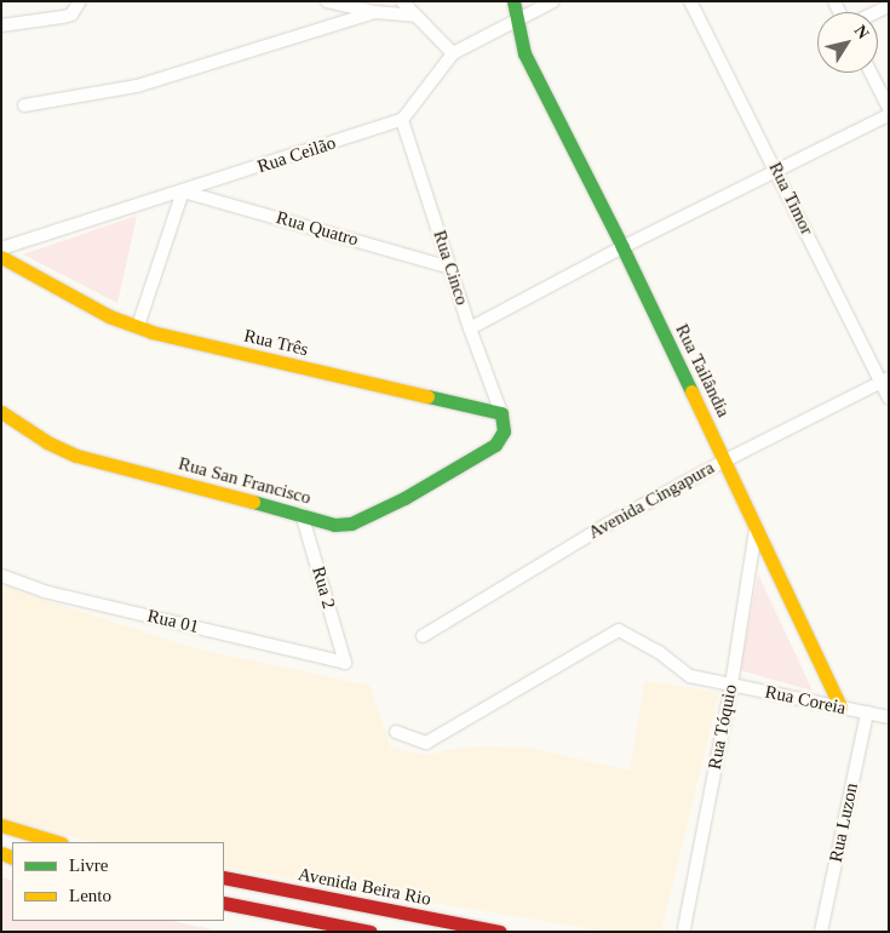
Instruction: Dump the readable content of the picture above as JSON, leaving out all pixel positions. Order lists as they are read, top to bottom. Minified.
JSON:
{"streets":{"street":["Rua Ceilão","Rua Timor","Rua Quatro","Rua Cinco","Rua Três","Rua Tailândia","Rua San Francisco","Avenida Cingapura","Rua 2","Rua 01","Rua Coreia","Rua Tóquio","Rua Luzon","Avenida Beira Rio"]},"crossings":[["Rua Ceilão","Rua Quatro"],["Rua Ceilão","Rua Cinco"],["Rua Timor","Avenida Cingapura"],["Rua Quatro","Rua Cinco"],["Rua Cinco","Rua Três"],["Rua Cinco","Rua San Francisco"],["Rua Três","Rua San Francisco"],["Rua Tailândia","Avenida Cingapura"],["Rua Tailândia","Rua Coreia"],["Rua Tailândia","Rua Tóquio"],["Rua San Francisco","Rua 2"],["Rua 2","Rua 01"],["Rua Coreia","Rua Tóquio"],["Rua Coreia","Rua Luzon"]],"legend":["Livre","Lento"],"north":"top right"}
